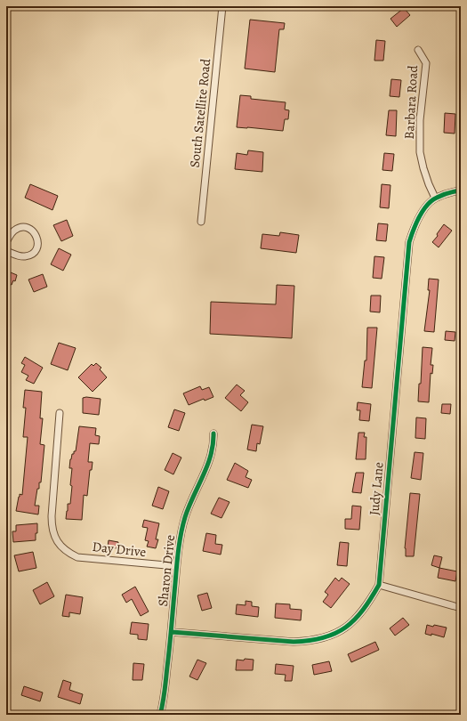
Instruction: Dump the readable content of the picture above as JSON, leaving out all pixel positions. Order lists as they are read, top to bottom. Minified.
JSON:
{"streets":{"street":["Barbara Road","South Satellite Road","Judy Lane","Day Drive","Sharon Drive"]},"crossings":[["Barbara Road","Judy Lane"],["Judy Lane","Sharon Drive"],["Day Drive","Sharon Drive"]]}
